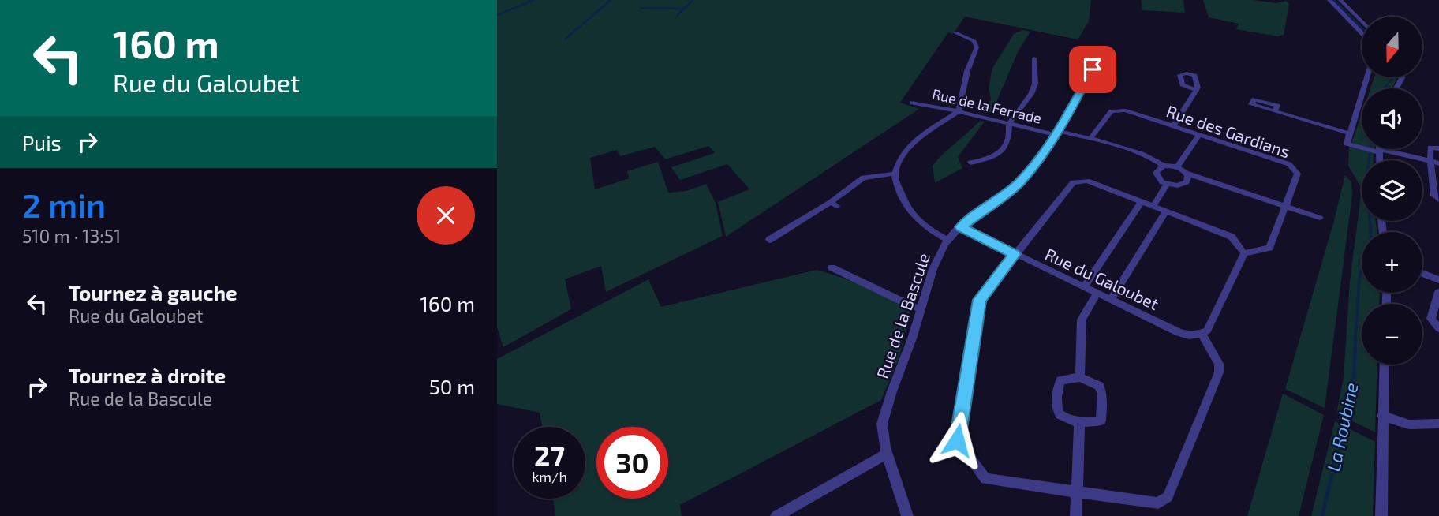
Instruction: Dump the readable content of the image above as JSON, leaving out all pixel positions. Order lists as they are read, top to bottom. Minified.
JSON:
{"streets":{"street":["Rue de la Ferrade","Rue des Gardians","Rue du Galoubet","Rue de la Bascule"]},"crossings":[["Rue de la Ferrade","Rue des Gardians"],["Rue de la Ferrade","Rue de la Bascule"],["Rue du Galoubet","Rue de la Bascule"]],"water":["La Roubine"],"north":"bottom","page":{"turn":["160 m","Rue du Galoubet"],"map_buttons":["+","−"],"then":"Puis","heading":["2 min","510 m · 13:51"],"list":[{"name":"Tournez à gauche","note":"Rue du Galoubet","value":"160 m"},{"name":"Tournez à droite","note":"Rue de la Bascule","value":"50 m"}],"speed":"27 km/h","limit":"30"}}
